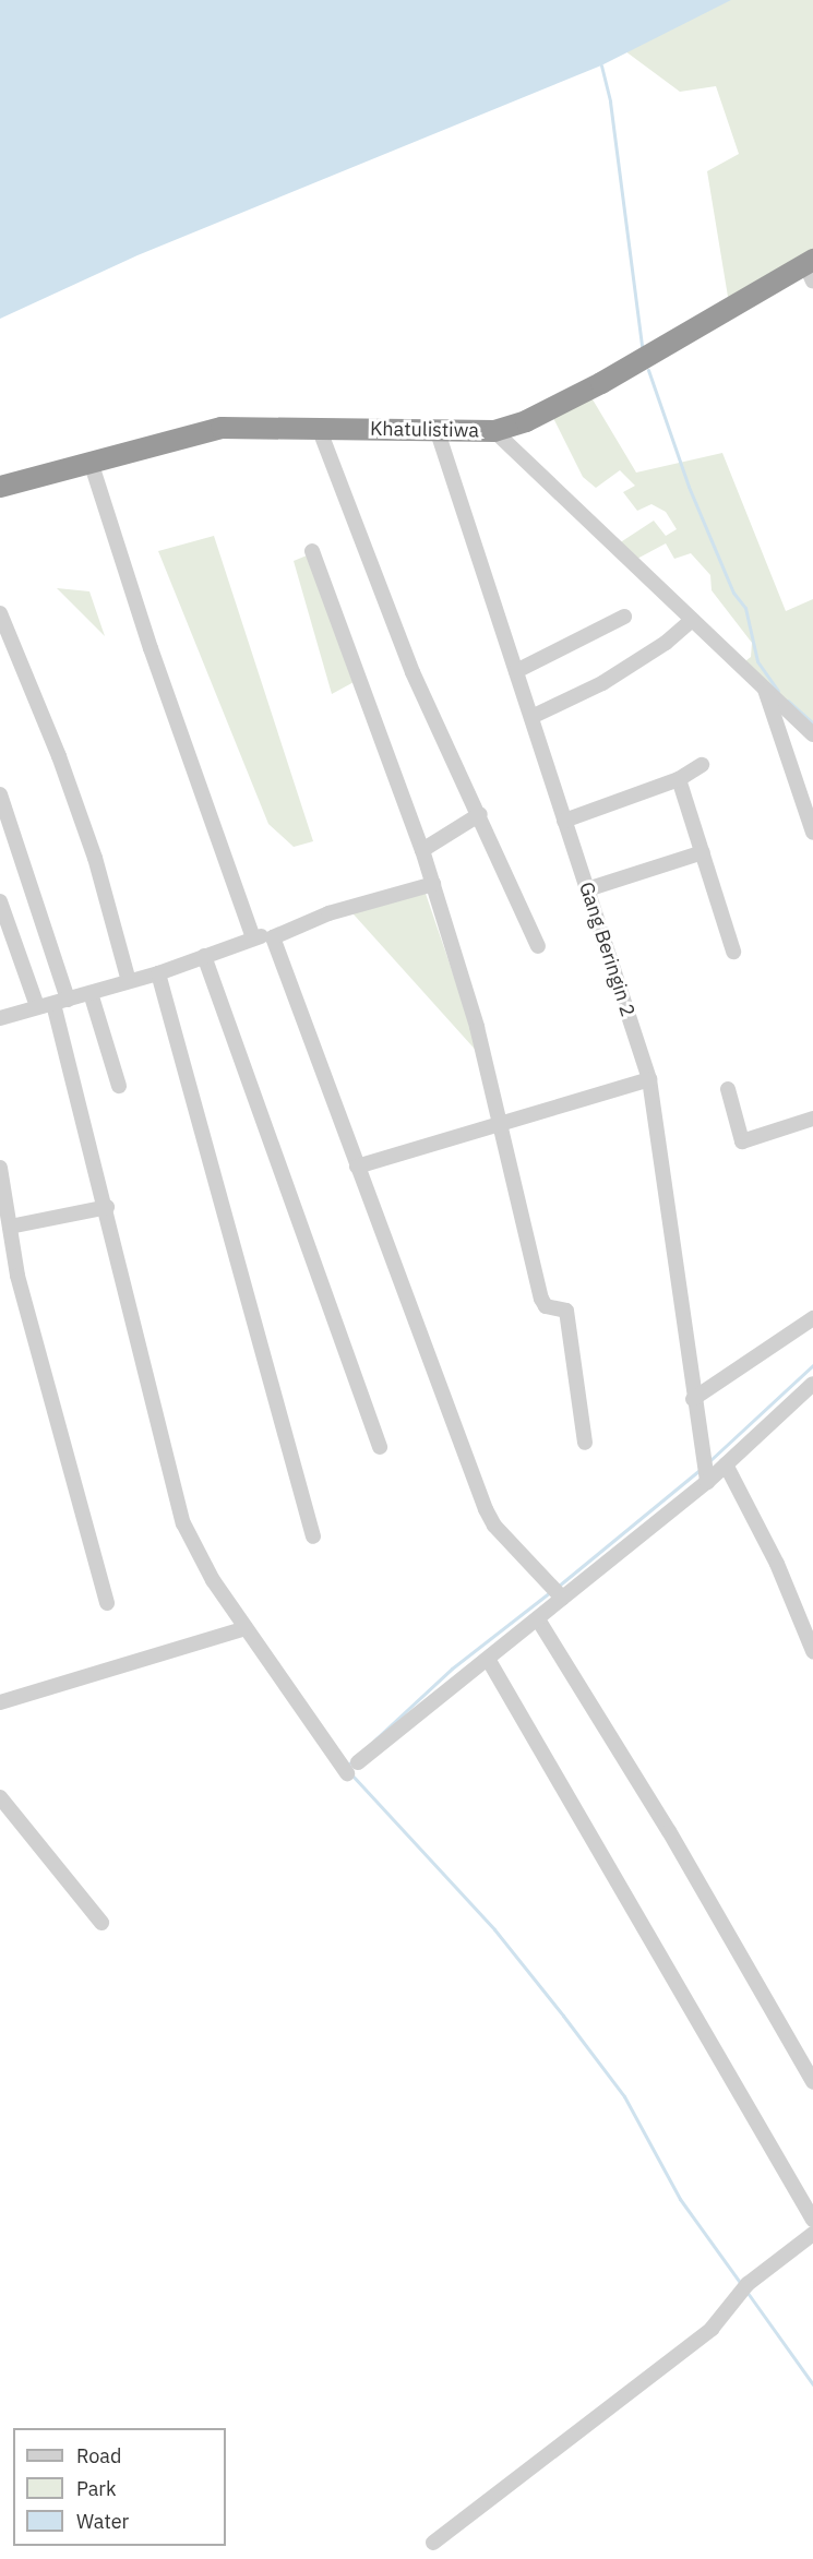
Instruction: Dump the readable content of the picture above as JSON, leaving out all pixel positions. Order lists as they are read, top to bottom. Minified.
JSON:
{"streets":{"highway":["Khatulistiwa"],"street":["Gang Beringin 2"]},"crossings":[["Khatulistiwa","Gang Beringin 2"]],"legend":["Road","Park","Water"]}
